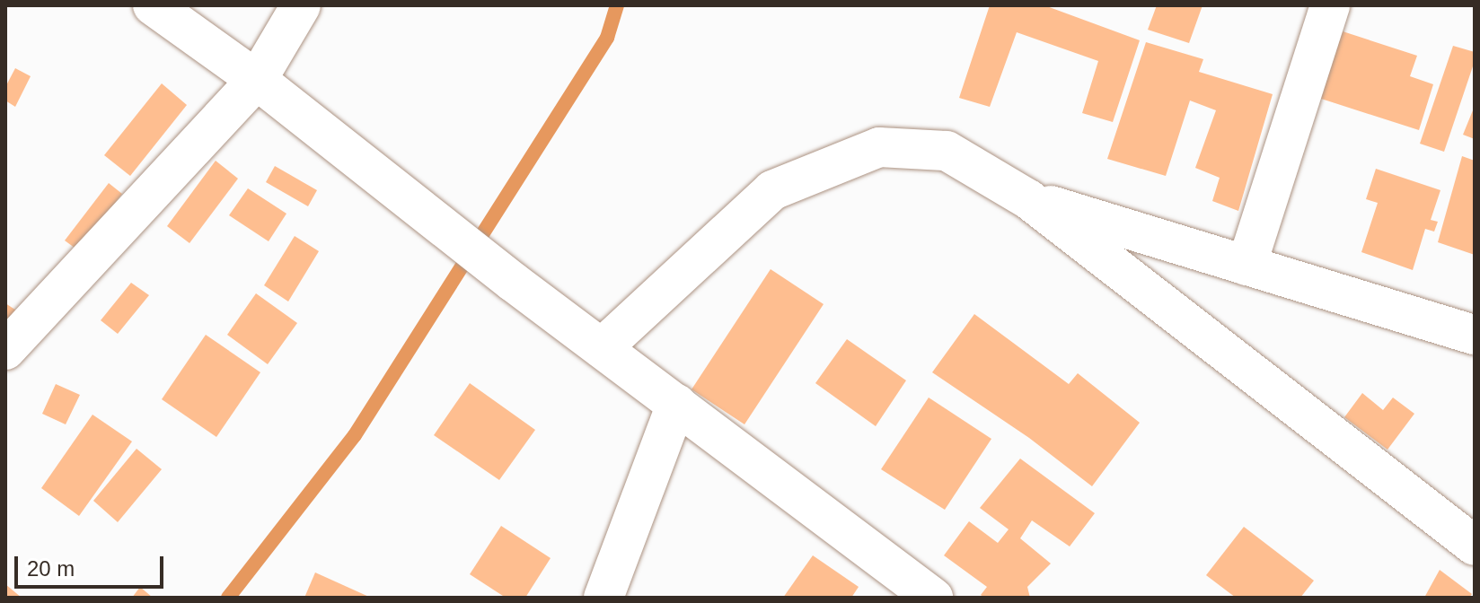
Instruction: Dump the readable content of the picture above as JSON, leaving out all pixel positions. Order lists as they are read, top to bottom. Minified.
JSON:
{"scale_bar":"20 m"}
